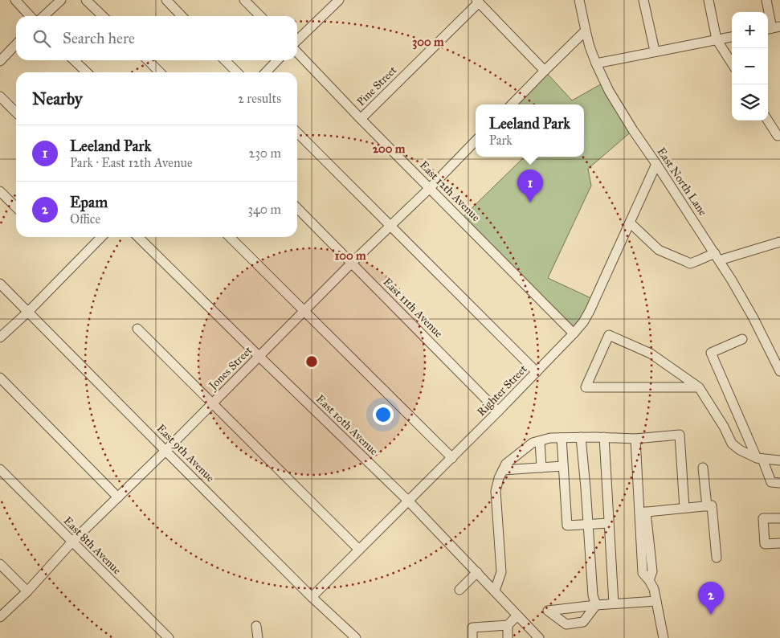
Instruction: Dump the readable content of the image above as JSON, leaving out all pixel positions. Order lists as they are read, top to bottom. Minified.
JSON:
{"streets":{"street":["Pine Street","East North Lane","East 12th Avenue","East 11th Avenue","Jones Street","Righter Street","East 10th Avenue","East 9th Avenue","East 8th Avenue"]},"crossings":[["Pine Street","East 12th Avenue"],["East North Lane","Righter Street"],["East 12th Avenue","Jones Street"],["East 12th Avenue","Righter Street"],["East 11th Avenue","Jones Street"],["East 11th Avenue","Righter Street"],["Jones Street","East 10th Avenue"],["Jones Street","East 9th Avenue"],["Jones Street","East 8th Avenue"],["Righter Street","East 10th Avenue"],["Righter Street","East 9th Avenue"]],"page":{"map_buttons":["+","−"],"search":"Search here","heading":["Nearby","2 results"],"popup":["Leeland Park","Park"],"list":[{"mark":"1","name":"Leeland Park","note":"Park · East 12th Avenue","value":"230 m"},{"mark":"2","name":"Epam","note":"Office","value":"340 m"}],"pins":["1","2"]},"rings":["300 m","200 m","100 m"]}
